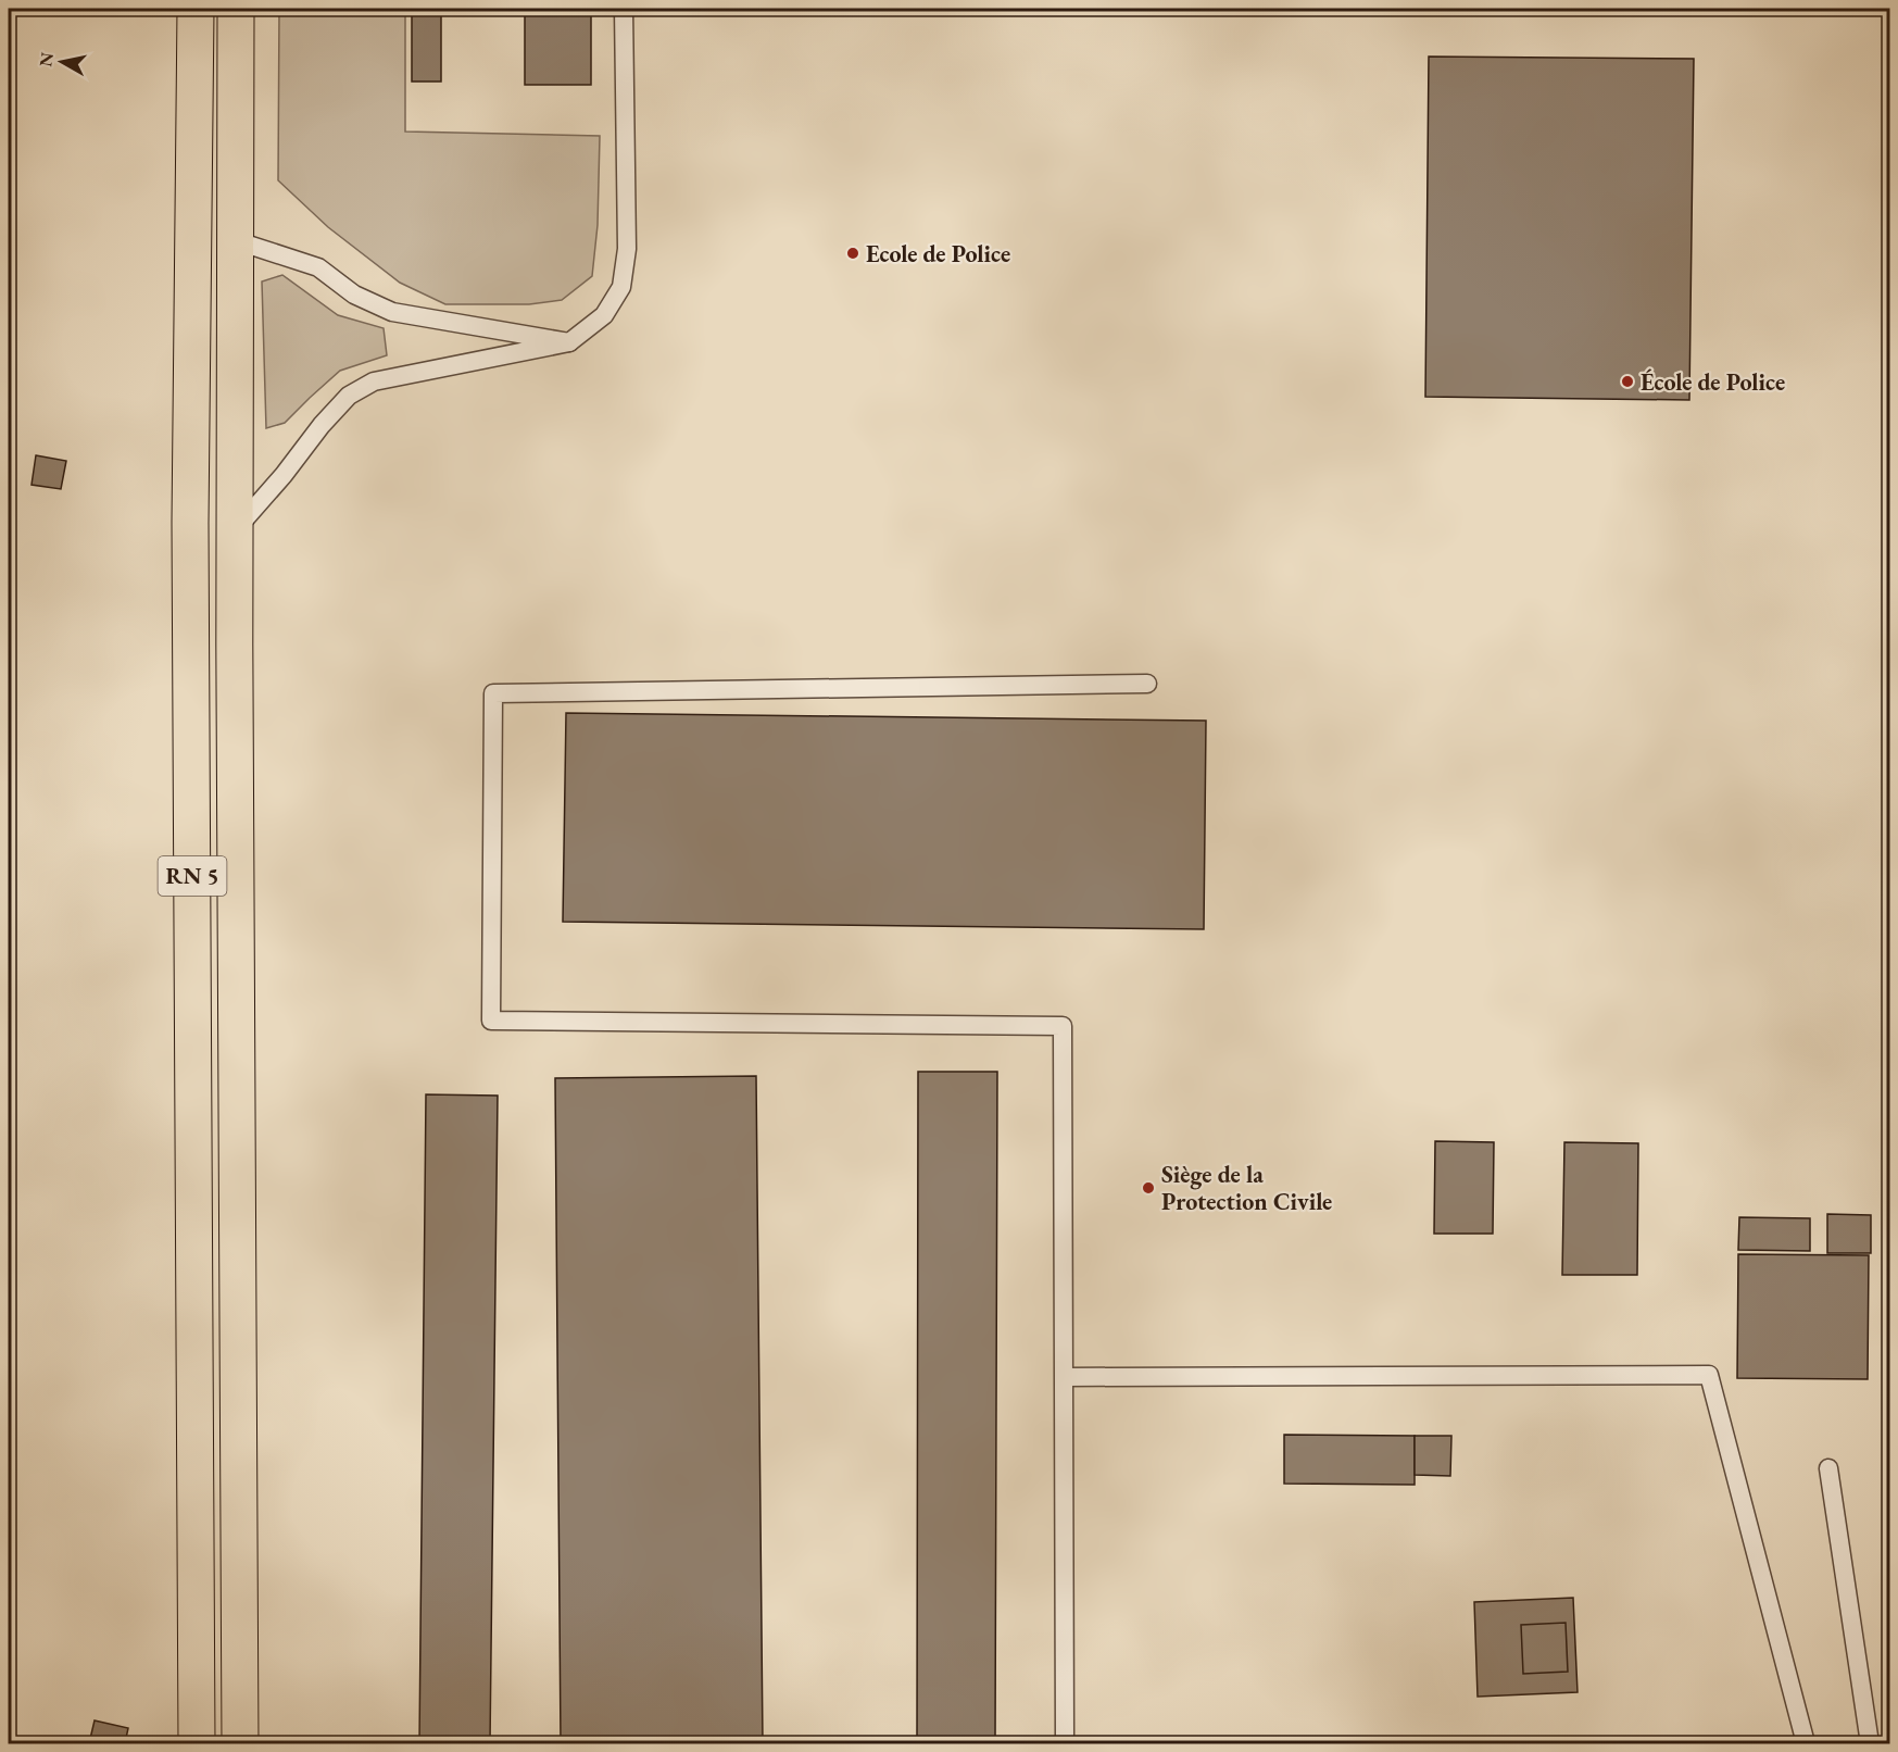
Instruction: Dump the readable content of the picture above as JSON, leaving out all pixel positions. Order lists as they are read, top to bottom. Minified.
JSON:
{"streets":{"highway":["RN 5"]},"places":["Ecole de Police","École de Police","Siège de la Protection Civile"],"north":"left"}
